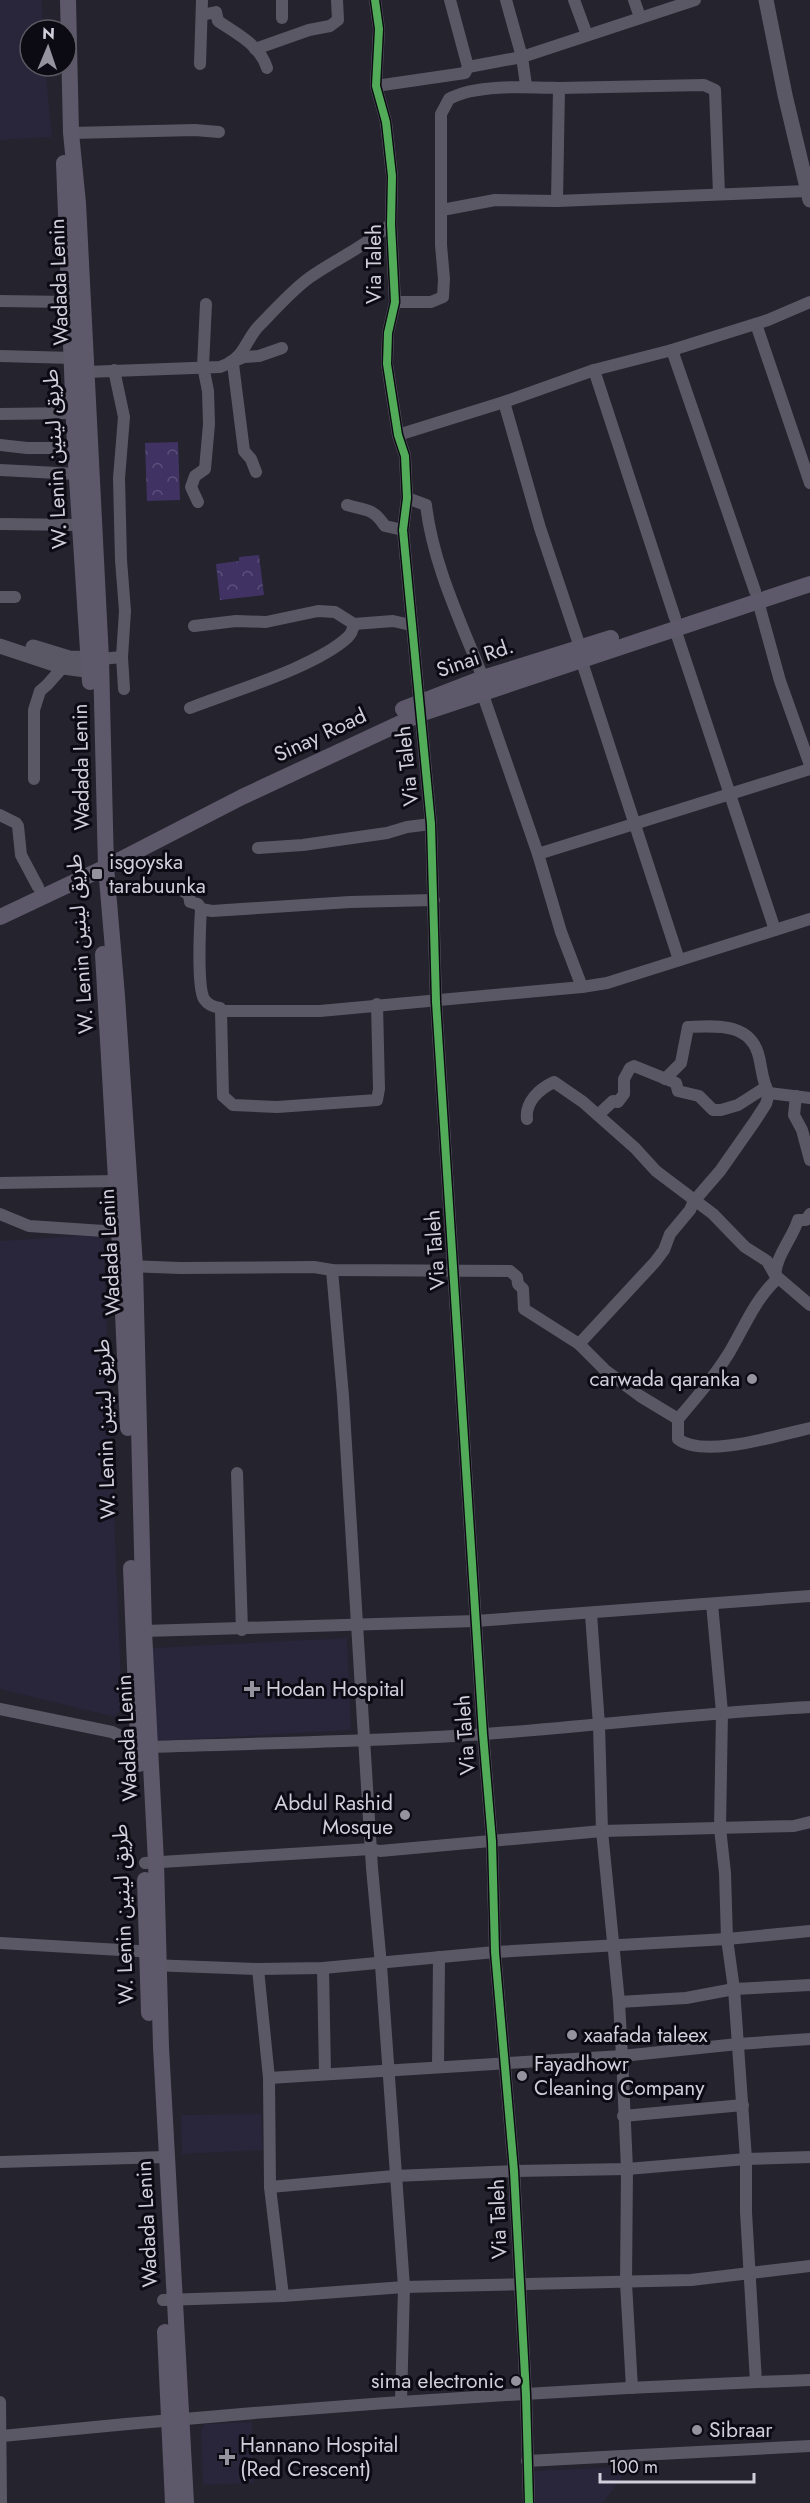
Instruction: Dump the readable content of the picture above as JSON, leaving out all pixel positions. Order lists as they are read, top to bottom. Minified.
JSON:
{"streets":{"main road":["Wadada Lenin","W. Lenin طريق لينين","Sinay Road"],"street":["Via Taleh"]},"crossings":[["Via Taleh","Sinay Road"],["Wadada Lenin","W. Lenin طريق لينين"],["Wadada Lenin","Sinay Road"],["W. Lenin طريق لينين","Sinay Road"]],"places":{"transit":["isgoyska tarabuunka"],"other":["carwada qaranka","Abdul Rashid Mosque","xaafada taleex","Fayadhowr Cleaning Company","sima electronic","Sibraar"],"health":["Hodan Hospital","Hannano Hospital (Red Crescent)"]},"scale_bar":"100 m","north":"top"}
